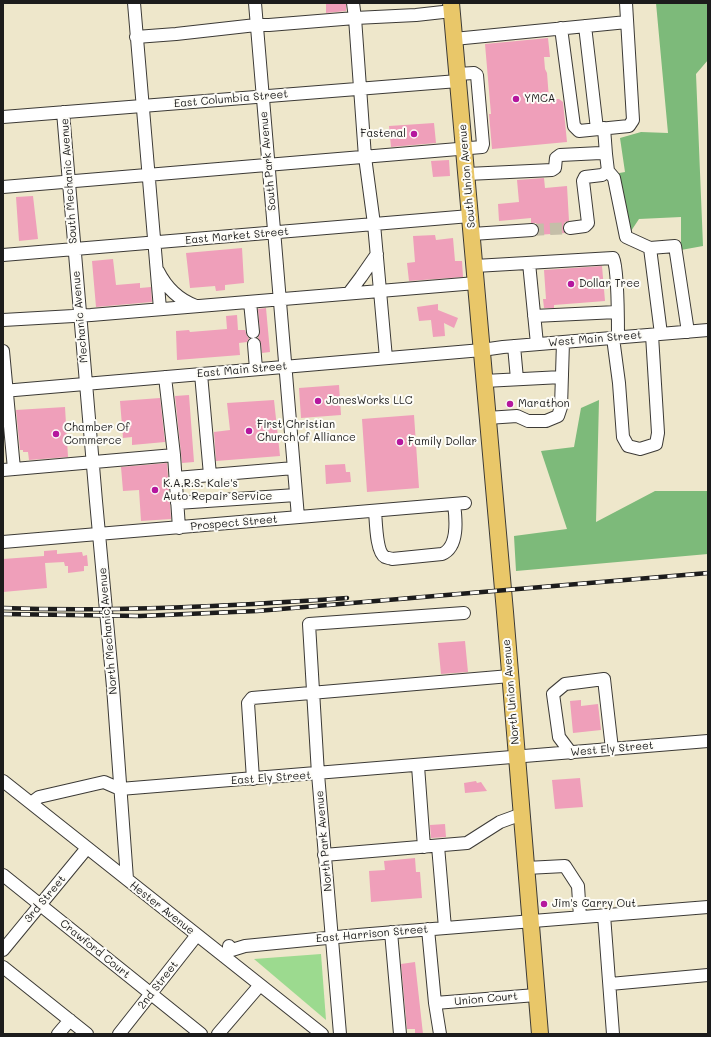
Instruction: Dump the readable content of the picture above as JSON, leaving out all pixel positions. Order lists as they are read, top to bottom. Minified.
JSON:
{"streets":{"main road":["South Union Avenue","North Union Avenue"],"street":["East Columbia Street","South Park Avenue","South Mechanic Avenue","East Market Street","Mechanic Avenue","West Main Street","East Main Street","Prospect Street","North Mechanic Avenue","West Ely Street","East Ely Street","North Park Avenue","3rd Street","Hester Avenue","East Harrison Street","Crawford Court","2nd Street","Union Court"]},"crossings":[["East Columbia Street","South Park Avenue"],["East Columbia Street","South Union Avenue"],["East Columbia Street","South Mechanic Avenue"],["South Park Avenue","East Market Street"],["South Park Avenue","East Main Street"],["South Union Avenue","East Market Street"],["South Union Avenue","West Main Street"],["South Union Avenue","East Main Street"],["South Union Avenue","North Union Avenue"],["South Mechanic Avenue","East Market Street"],["South Mechanic Avenue","Mechanic Avenue"],["East Market Street","Mechanic Avenue"],["Mechanic Avenue","East Main Street"],["Mechanic Avenue","North Mechanic Avenue"],["West Main Street","East Main Street"],["West Main Street","North Union Avenue"],["East Main Street","North Mechanic Avenue"],["East Main Street","North Union Avenue"],["Prospect Street","North Mechanic Avenue"],["North Mechanic Avenue","East Ely Street"],["North Mechanic Avenue","Hester Avenue"],["North Union Avenue","West Ely Street"],["North Union Avenue","East Ely Street"],["North Union Avenue","East Harrison Street"],["North Union Avenue","Union Court"],["West Ely Street","East Ely Street"],["East Ely Street","North Park Avenue"],["East Ely Street","Hester Avenue"],["North Park Avenue","East Harrison Street"],["3rd Street","Hester Avenue"],["3rd Street","Crawford Court"],["Hester Avenue","East Harrison Street"],["Hester Avenue","2nd Street"],["Crawford Court","2nd Street"]],"places":["YMCA","Fastenal","Dollar Tree","JonesWorks LLC","Marathon","First Christian Church of Alliance","Chamber Of Commerce","Family Dollar","K.A.R.S. Kale's Auto Repair Service","Jim's Carry Out"]}
